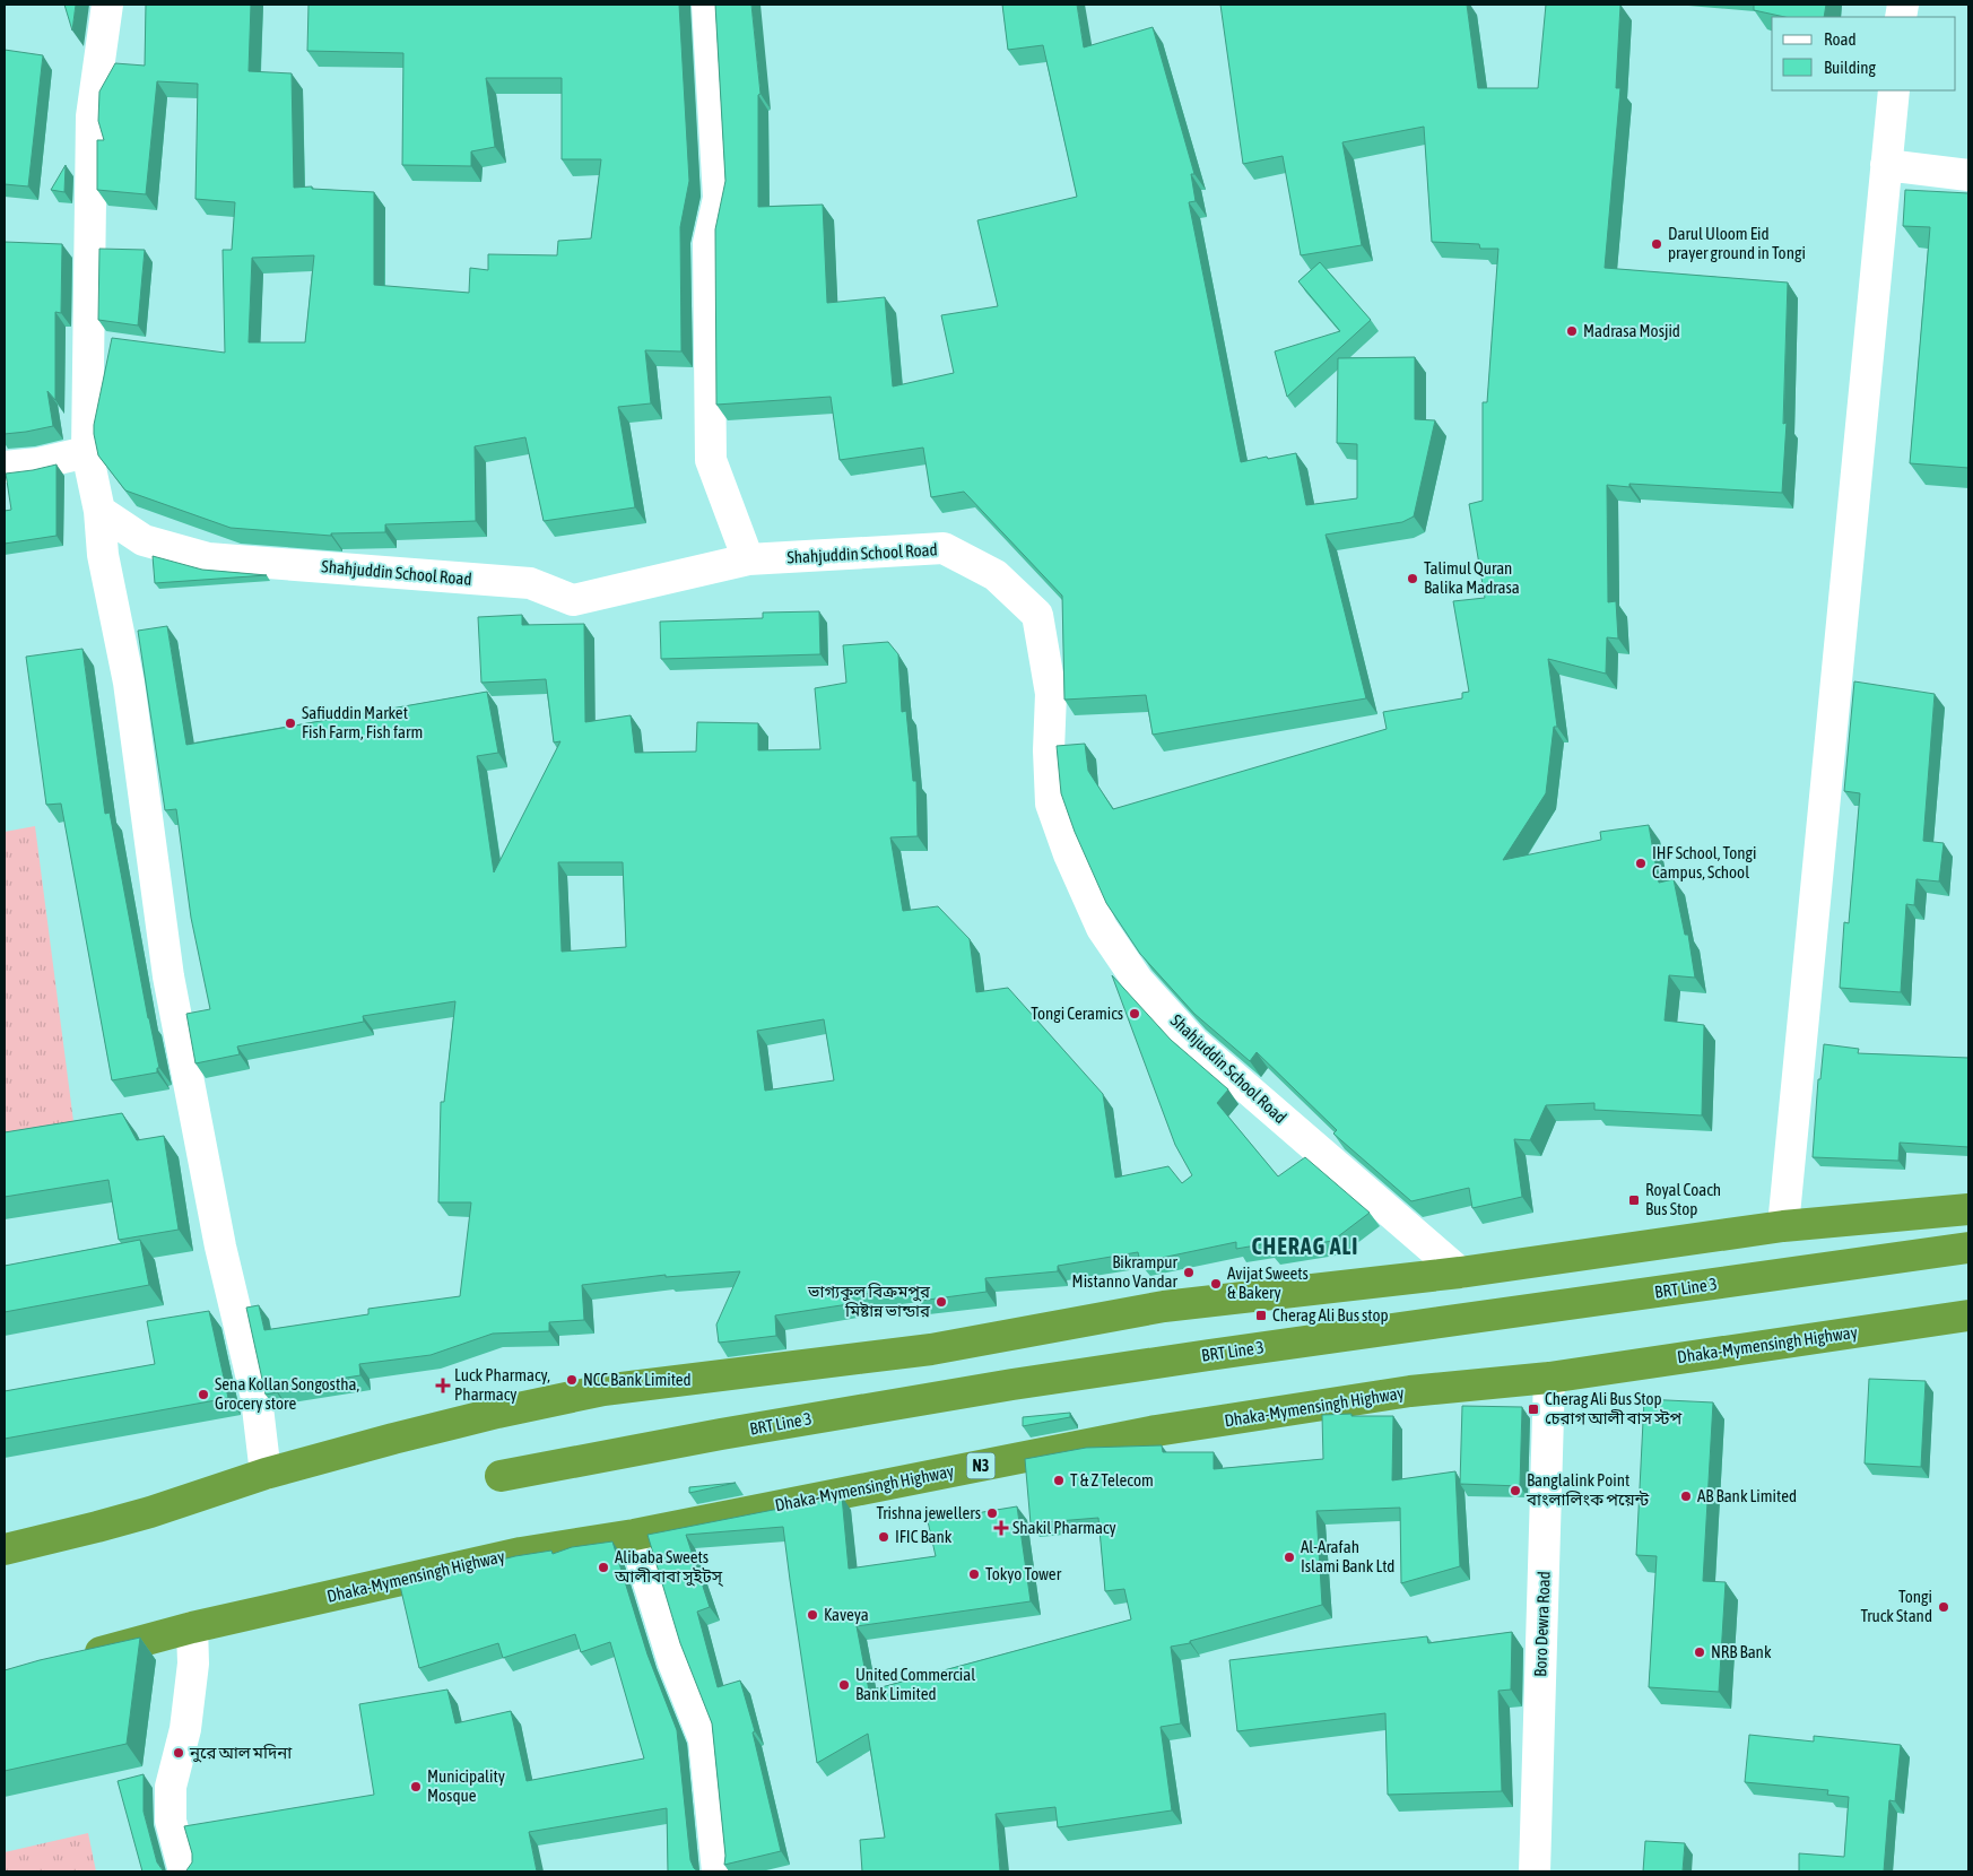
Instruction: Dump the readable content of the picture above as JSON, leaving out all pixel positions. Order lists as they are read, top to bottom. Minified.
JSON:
{"streets":{"highway":["BRT Line 3","Dhaka-Mymensingh Highway","N3"],"street":["Shahjuddin School Road","Boro Dewra Road"]},"crossings":[["Dhaka-Mymensingh Highway","Boro Dewra Road"]],"districts":["CHERAG ALI"],"places":{"other":["Darul Uloom Eid prayer ground in Tongi","Madrasa Mosjid","Talimul Quran Balika Madrasa","Safiuddin Market Fish Farm, Fish farm","IHF School, Tongi Campus, School","Tongi Ceramics","Bikrampur Mistanno Vandar","Avijat Sweets & Bakery","ভাগ্যকুল বিক্রমপুর মিষ্টান্ন ভান্ডার","NCC Bank Limited","Sena Kollan Songostha, Grocery store","T & Z Telecom","Banglalink Point বাংলালিংক পয়েন্ট","AB Bank Limited","Trishna jewellers","IFIC Bank","Al-Arafah Islami Bank Ltd","Alibaba Sweets আলীবাবা সুইটস্","Tokyo Tower","Tongi Truck Stand","Kaveya","NRB Bank","United Commercial Bank Limited","নুরে আল মদিনা","Municipality Mosque"],"transit":["Royal Coach Bus Stop","Cherag Ali Bus stop","Cherag Ali Bus Stop চেরাগ আলী বাস স্টপ"],"health":["Luck Pharmacy, Pharmacy","Shakil Pharmacy"]},"legend":["Road","Building"]}
